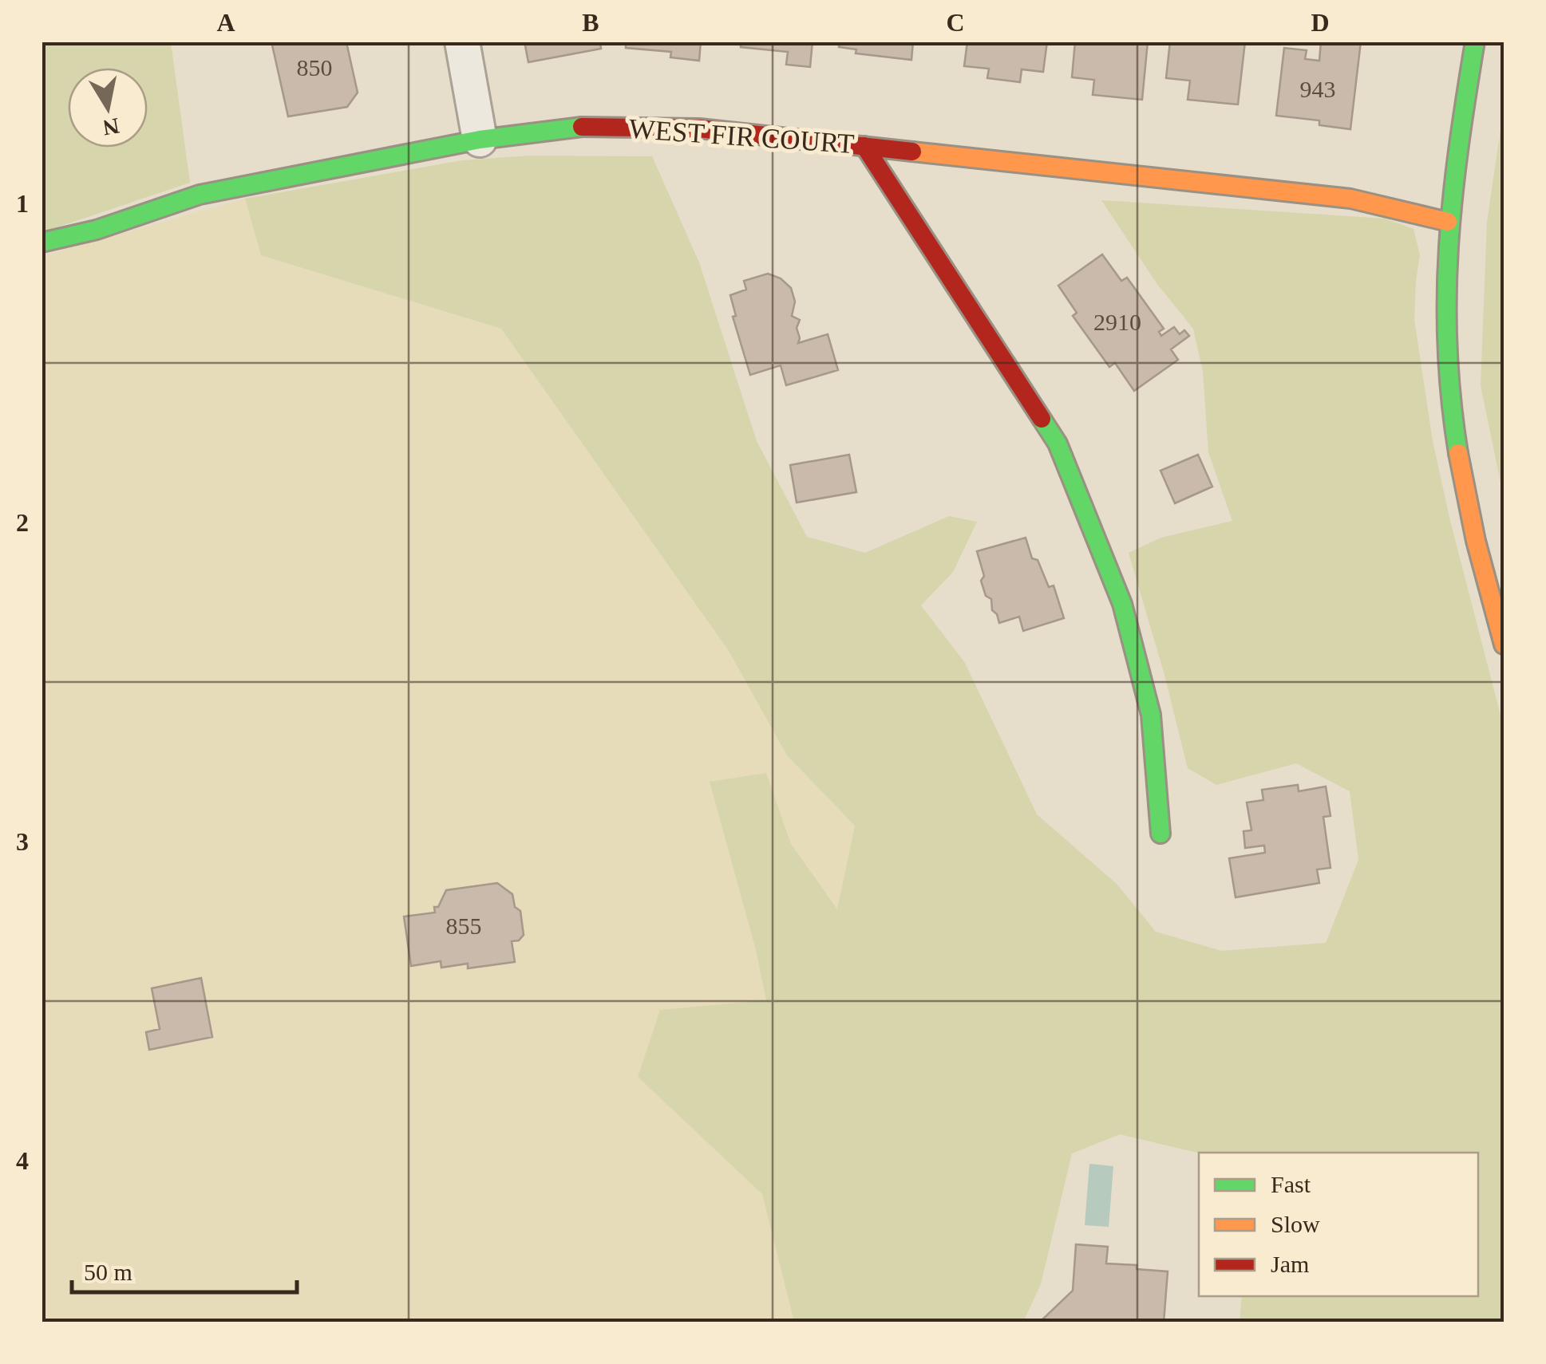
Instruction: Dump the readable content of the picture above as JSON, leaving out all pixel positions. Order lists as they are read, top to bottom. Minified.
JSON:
{"streets":{"street":["WEST FIR COURT"]},"house_numbers":["850","943","2910","855"],"legend":["Fast","Slow","Jam"],"scale_bar":"50 m","north":"bottom","grid":{"columns":["A","B","C","D"],"rows":["1","2","3","4"]}}
